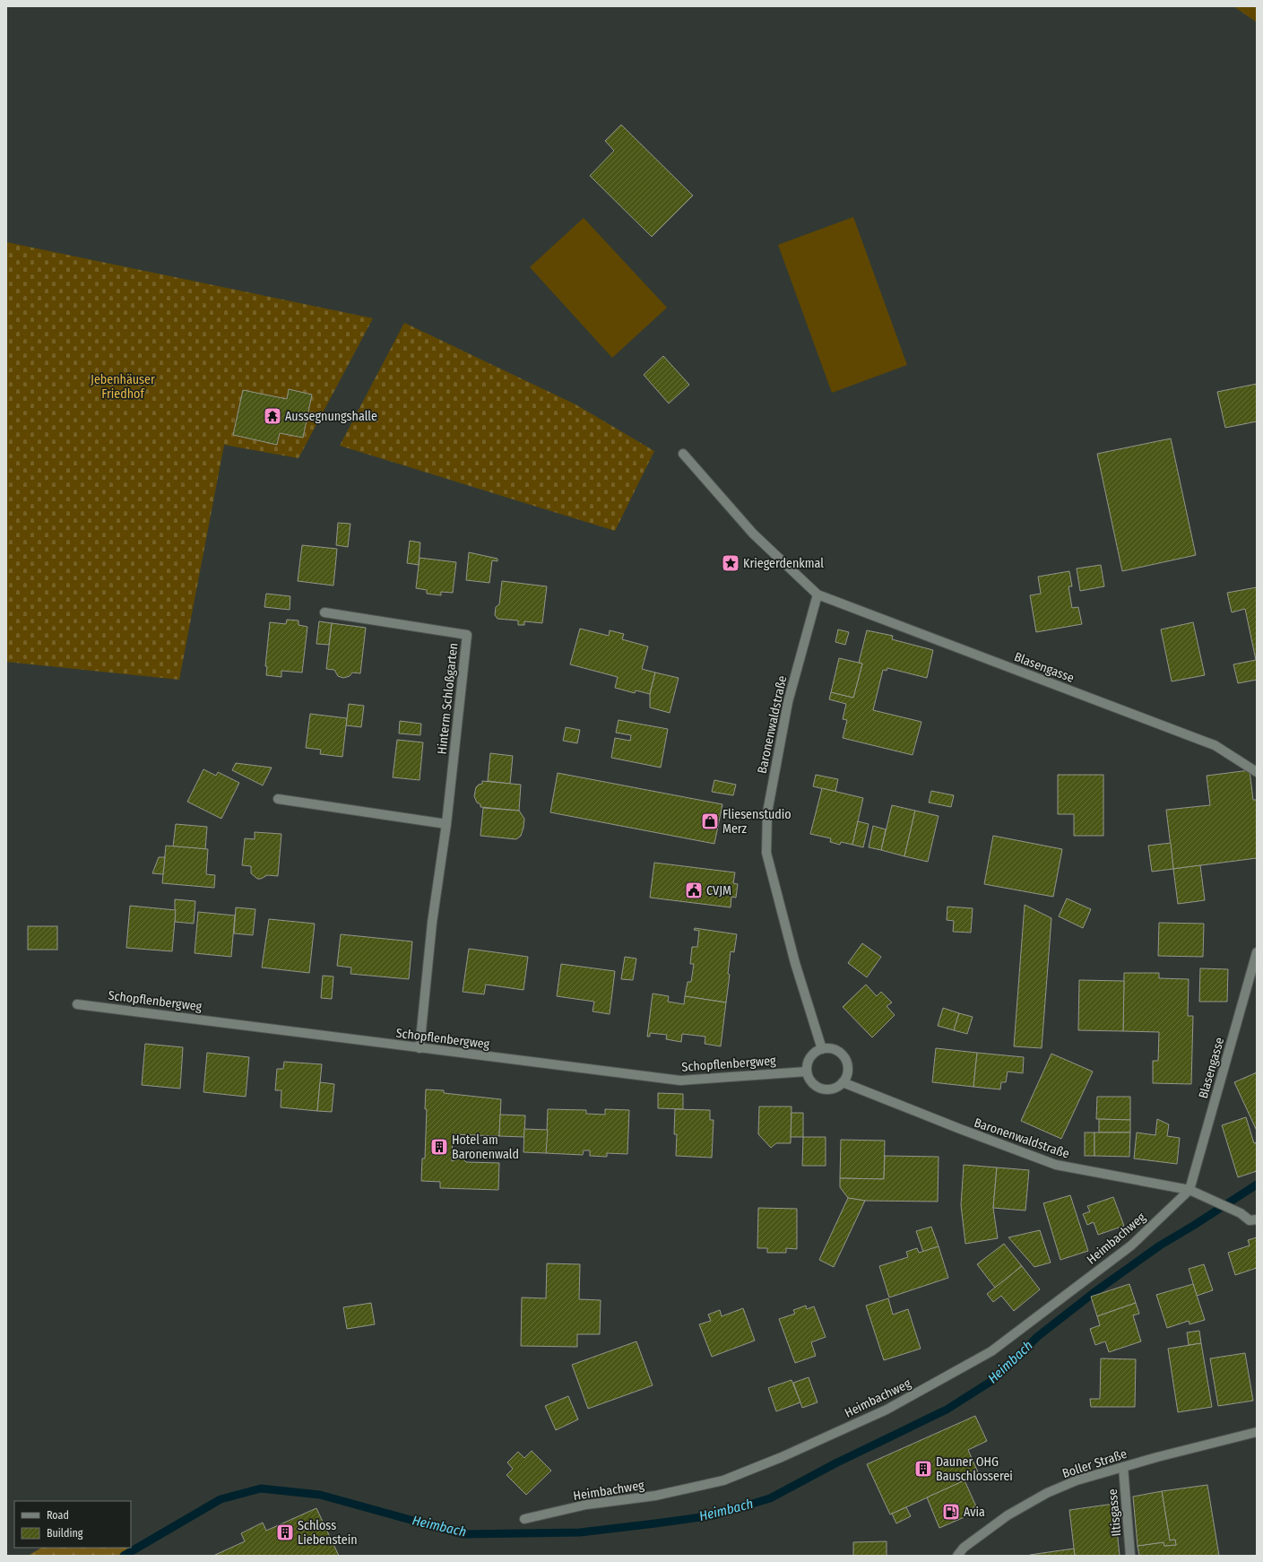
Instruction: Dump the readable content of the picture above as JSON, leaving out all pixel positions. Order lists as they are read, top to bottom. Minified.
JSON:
{"streets":{"street":["Blasengasse","Hinterm Schloßgarten","Baronenwaldstraße","Schopflenbergweg","Heimbachweg","Boller Straße","Iltisgasse"]},"crossings":[["Blasengasse","Baronenwaldstraße"],["Blasengasse","Heimbachweg"],["Hinterm Schloßgarten","Schopflenbergweg"],["Baronenwaldstraße","Schopflenbergweg"],["Baronenwaldstraße","Heimbachweg"],["Boller Straße","Iltisgasse"]],"water":["Heimbach"],"parks":["Jebenhäuser Friedhof"],"places":{"temple":["Aussegnungshalle"],"place":["Kriegerdenkmal"],"shop":["Fliesenstudio Merz"],"public building":["CVJM"],"building":["Hotel am Baronenwald","Dauner OHG Bauschlosserei","Schloss Liebenstein"],"fuel station":["Avia"]},"legend":["Road","Building"]}
